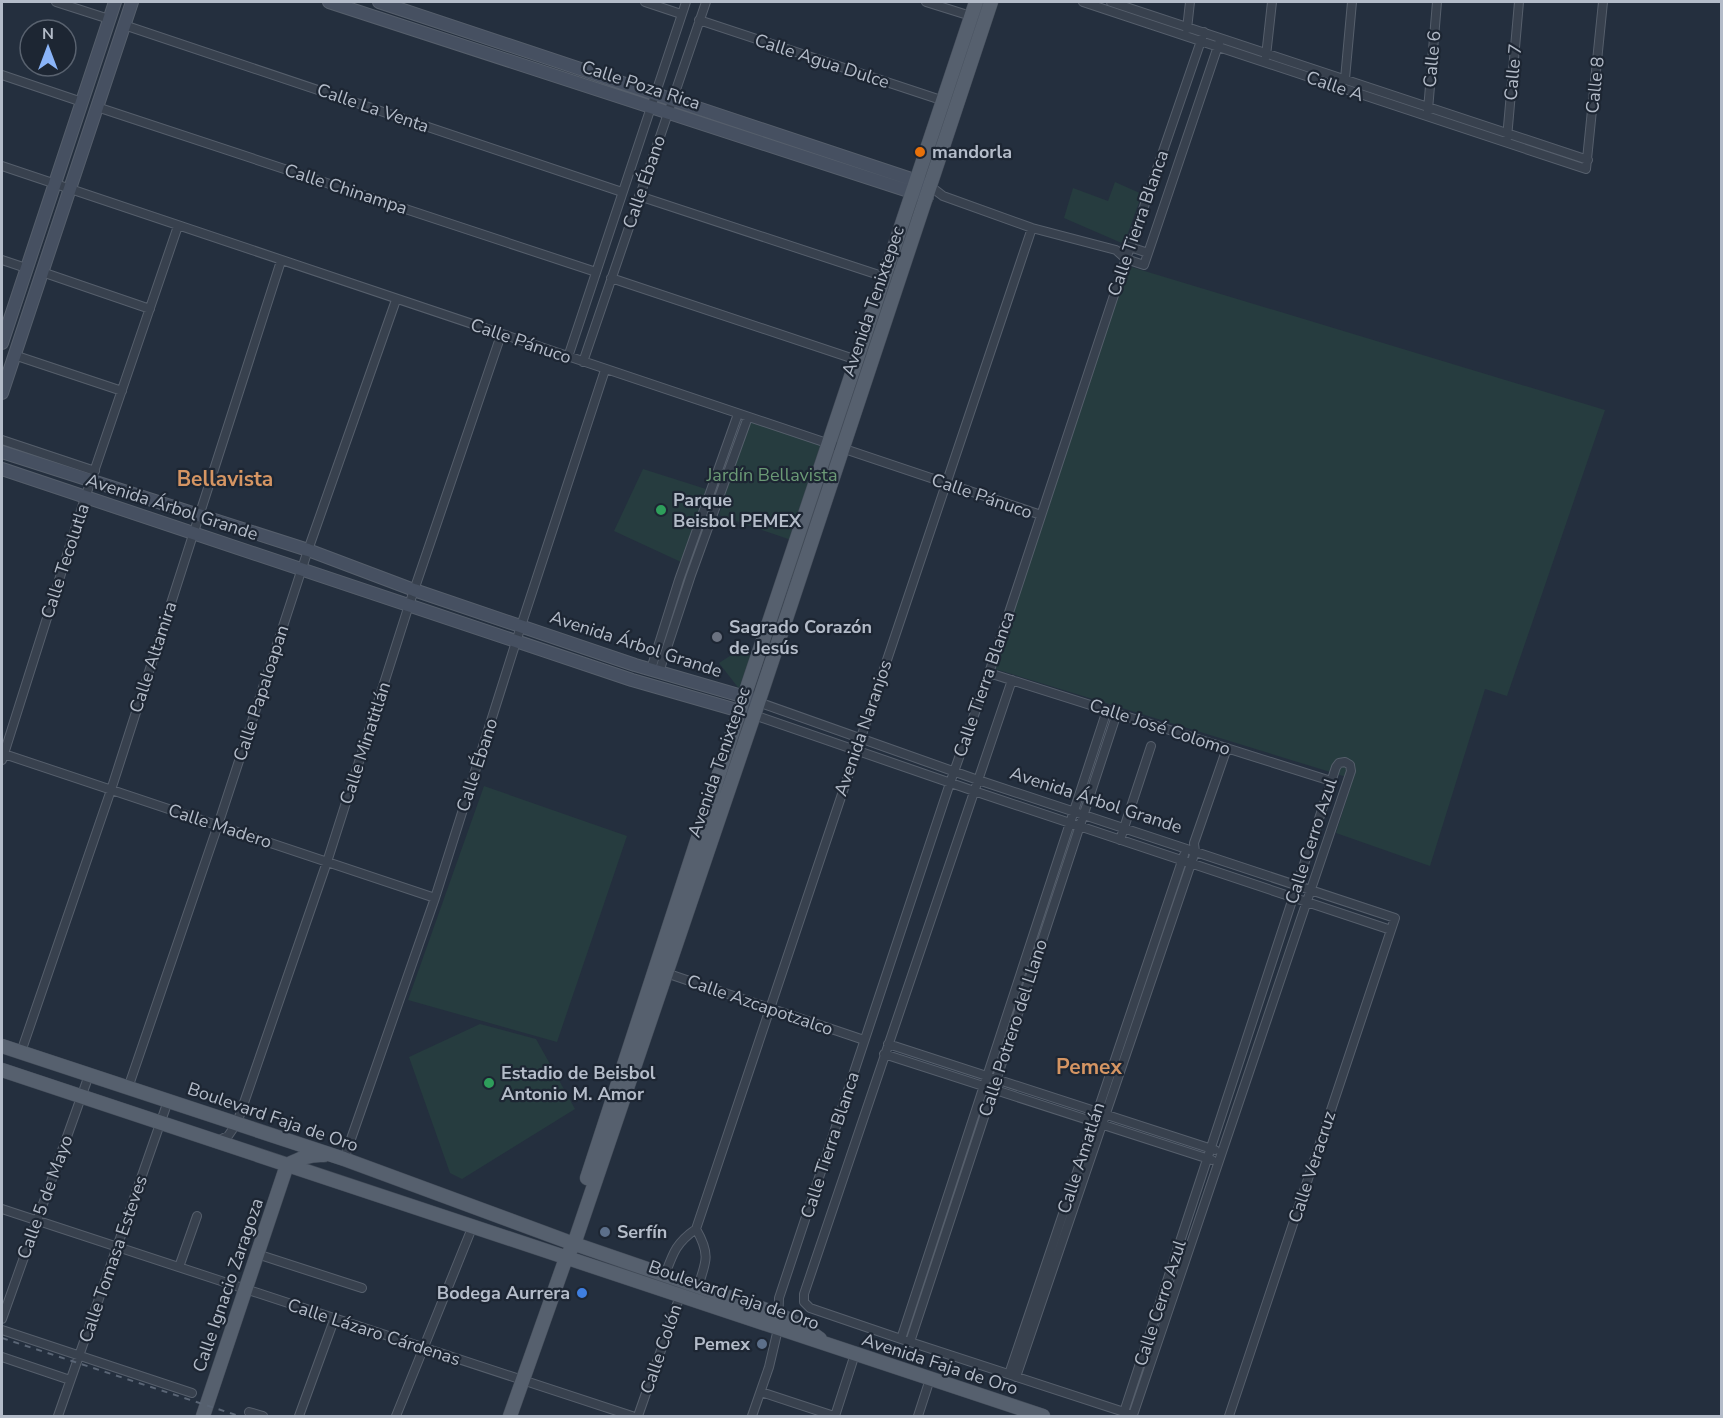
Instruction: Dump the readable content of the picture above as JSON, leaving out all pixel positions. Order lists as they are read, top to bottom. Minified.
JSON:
{"streets":{"main road":["Avenida Tenixtepec","Boulevard Faja de Oro","Calle Ignacio Zaragoza","Avenida Faja de Oro"],"street":["Calle 6","Calle Agua Dulce","Calle 7","Calle Poza Rica","Calle 8","Calle A","Calle La Venta","Calle Ébano","Calle Chinampa","Calle Tierra Blanca","Calle Pánuco","Avenida Árbol Grande","Calle Tecolutla","Calle Altamira","Calle Papaloapan","Calle José Colomo","Avenida Naranjos","Calle Minatitlán","Calle Madero","Calle Cerro Azul","Calle Azcapotzalco","Calle Potrero del Llano","Calle Amatlán","Calle Veracruz","Calle 5 de Mayo","Calle Tomasa Esteves","Calle Lázaro Cárdenas","Calle Colón"]},"crossings":[["Calle 6","Calle A"],["Calle Agua Dulce","Calle Ébano"],["Calle Agua Dulce","Avenida Tenixtepec"],["Calle 7","Calle A"],["Calle Poza Rica","Calle Ébano"],["Calle Poza Rica","Calle Tierra Blanca"],["Calle Poza Rica","Avenida Tenixtepec"],["Calle Poza Rica","Avenida Naranjos"],["Calle 8","Calle A"],["Calle A","Calle Tierra Blanca"],["Calle La Venta","Calle Ébano"],["Calle Ébano","Calle Chinampa"],["Calle Ébano","Calle Pánuco"],["Calle Ébano","Avenida Árbol Grande"],["Calle Ébano","Calle Madero"],["Calle Ébano","Boulevard Faja de Oro"],["Calle Tierra Blanca","Calle Pánuco"],["Calle Tierra Blanca","Avenida Árbol Grande"],["Calle Tierra Blanca","Calle José Colomo"],["Calle Tierra Blanca","Calle Azcapotzalco"],["Calle Tierra Blanca","Boulevard Faja de Oro"],["Avenida Tenixtepec","Calle Pánuco"],["Avenida Tenixtepec","Avenida Árbol Grande"],["Avenida Tenixtepec","Calle Azcapotzalco"],["Avenida Tenixtepec","Boulevard Faja de Oro"],["Avenida Tenixtepec","Calle Lázaro Cárdenas"],["Calle Pánuco","Calle Tecolutla"],["Calle Pánuco","Calle Altamira"],["Calle Pánuco","Calle Papaloapan"],["Calle Pánuco","Avenida Naranjos"],["Calle Pánuco","Calle Minatitlán"],["Avenida Árbol Grande","Calle Tecolutla"],["Avenida Árbol Grande","Calle Altamira"],["Avenida Árbol Grande","Calle Papaloapan"],["Avenida Árbol Grande","Avenida Naranjos"],["Avenida Árbol Grande","Calle Minatitlán"],["Avenida Árbol Grande","Calle Cerro Azul"],["Avenida Árbol Grande","Calle Potrero del Llano"],["Avenida Árbol Grande","Calle Amatlán"],["Avenida Árbol Grande","Calle Veracruz"],["Calle Tecolutla","Calle Madero"],["Calle Altamira","Calle Madero"],["Calle Altamira","Boulevard Faja de Oro"],["Calle Papaloapan","Calle Madero"],["Calle Papaloapan","Boulevard Faja de Oro"],["Calle José Colomo","Calle Cerro Azul"],["Calle José Colomo","Calle Potrero del Llano"],["Calle José Colomo","Calle Amatlán"],["Avenida Naranjos","Calle Azcapotzalco"],["Avenida Naranjos","Boulevard Faja de Oro"],["Calle Minatitlán","Calle Madero"],["Calle Minatitlán","Boulevard Faja de Oro"],["Boulevard Faja de Oro","Calle 5 de Mayo"],["Boulevard Faja de Oro","Calle Tomasa Esteves"],["Boulevard Faja de Oro","Calle Ignacio Zaragoza"],["Boulevard Faja de Oro","Calle Colón"],["Boulevard Faja de Oro","Avenida Faja de Oro"],["Calle 5 de Mayo","Calle Lázaro Cárdenas"],["Calle Tomasa Esteves","Calle Lázaro Cárdenas"],["Calle Ignacio Zaragoza","Calle Lázaro Cárdenas"]],"districts":["Bellavista","Pemex"],"parks":["Jardín Bellavista"],"places":["mandorla","Parque Beisbol PEMEX","Sagrado Corazón de Jesús","Estadio de Beisbol Antonio M. Amor","Serfín","Bodega Aurrera","Pemex"],"north":"top"}
